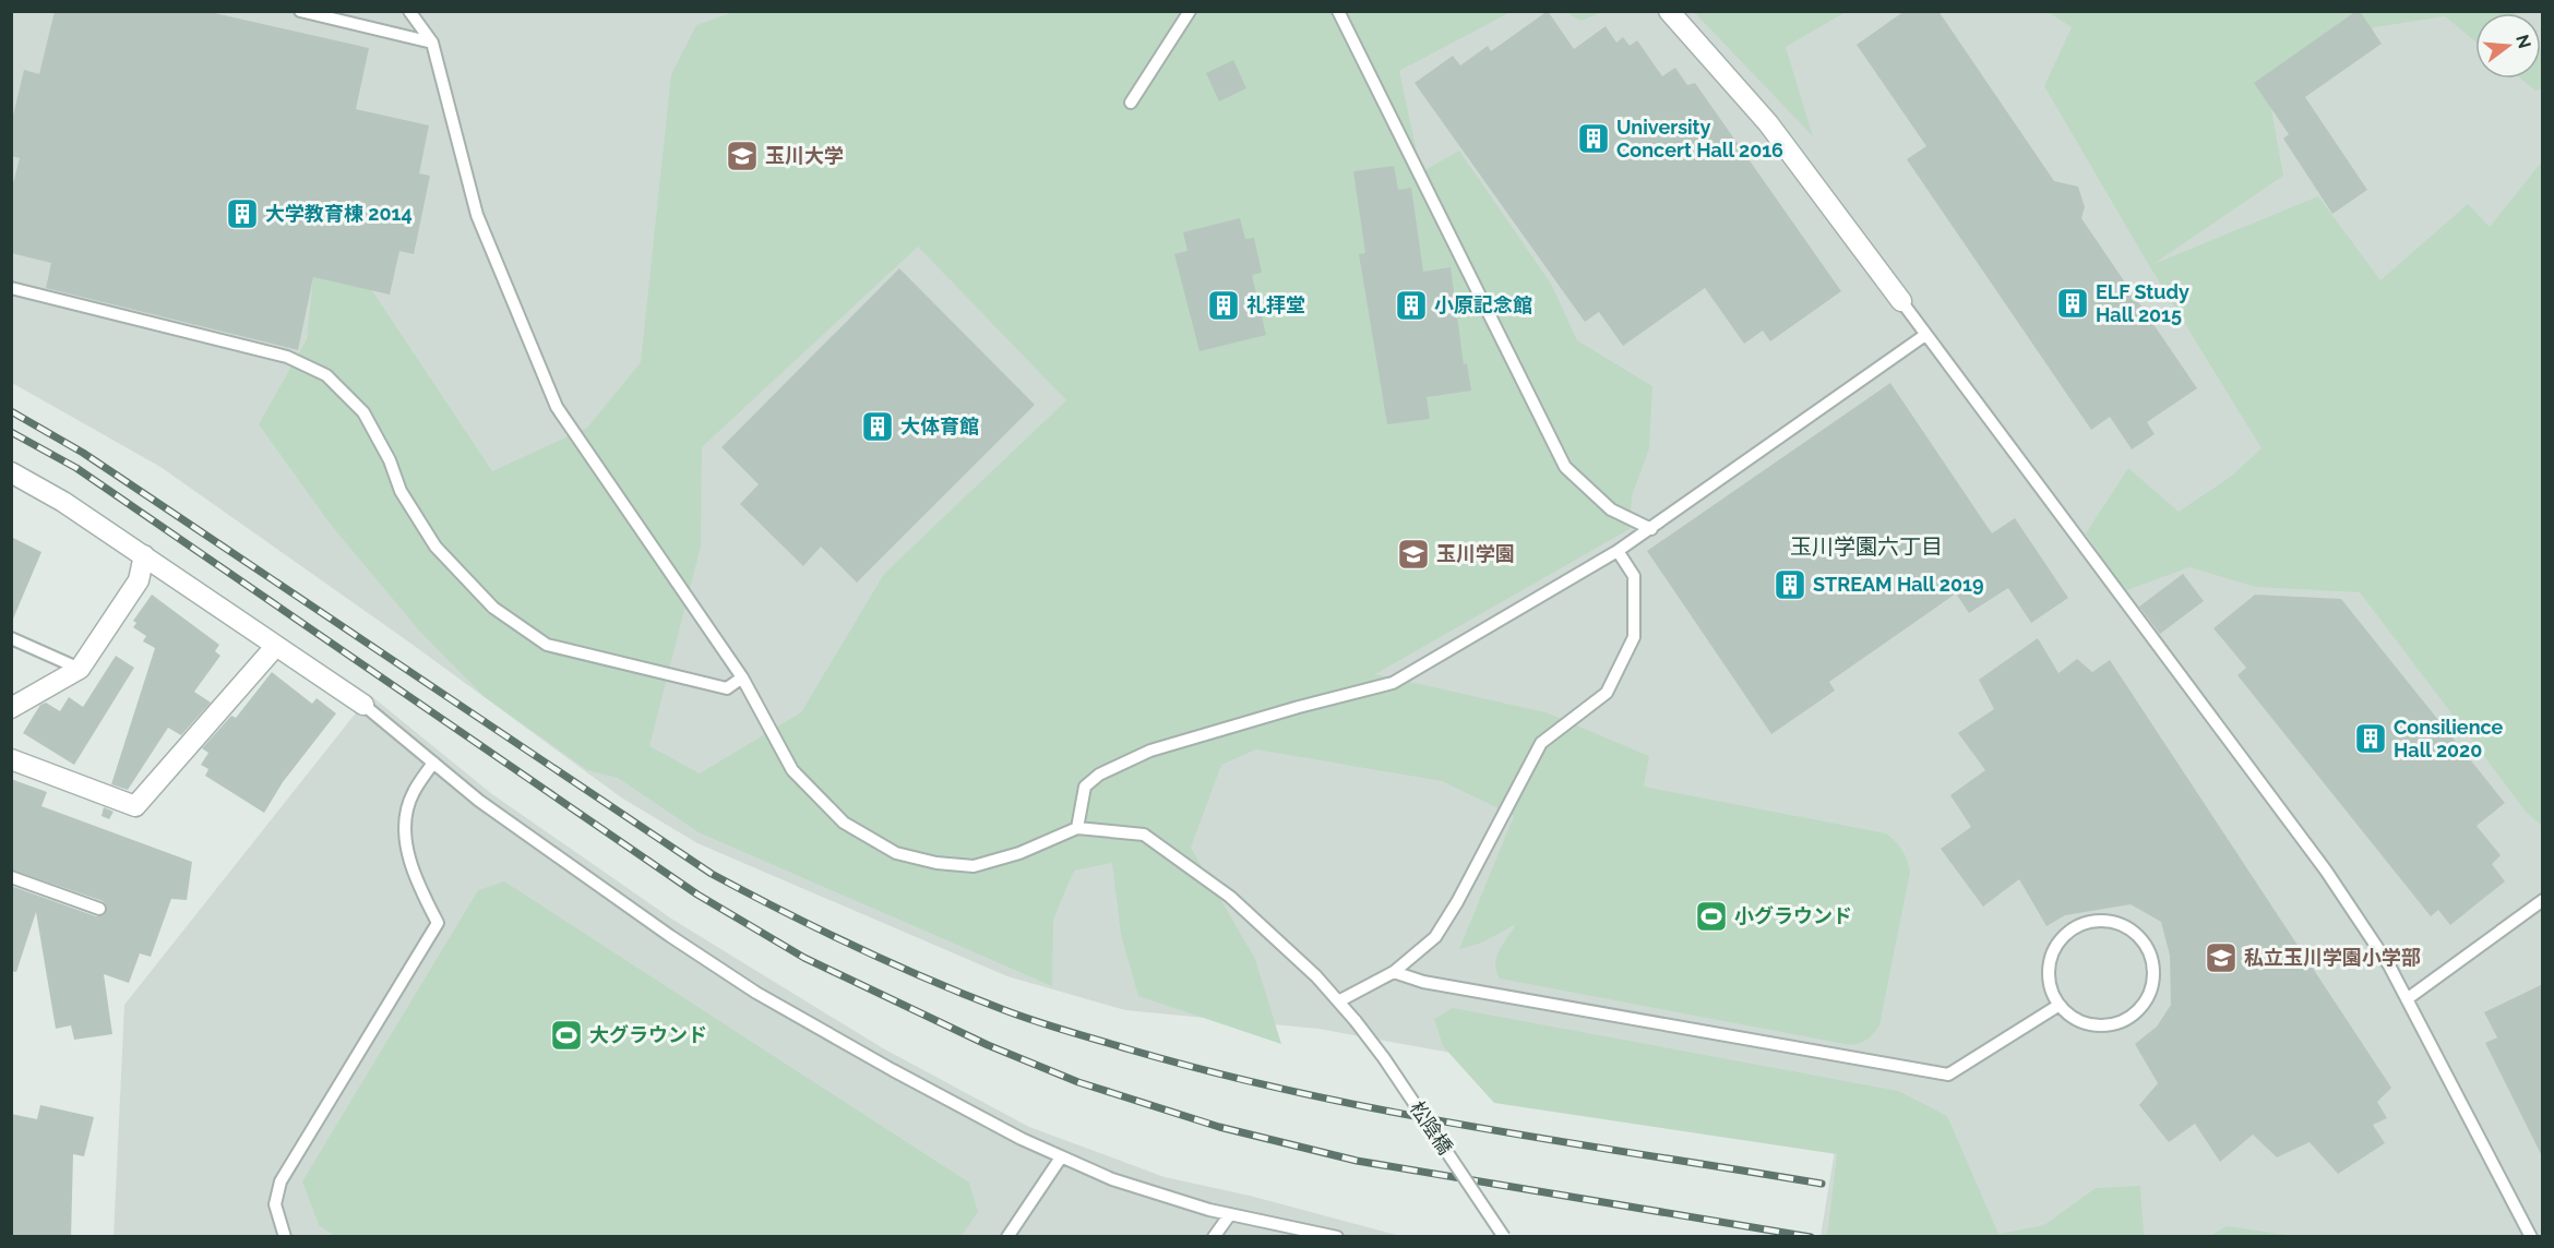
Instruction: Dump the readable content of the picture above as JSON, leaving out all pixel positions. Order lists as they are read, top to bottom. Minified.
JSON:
{"streets":{"lane":["松陰橋"]},"districts":["玉川学園六丁目"],"places":{"building":["University Concert Hall 2016","大学教育棟 2014","ELF Study Hall 2015","礼拝堂","小原記念館","大体育館","STREAM Hall 2019","Consilience Hall 2020"],"school or university":["玉川大学","玉川学園","私立玉川学園小学部"],"sports":["小グラウンド","大グラウンド"]},"north":"right"}
